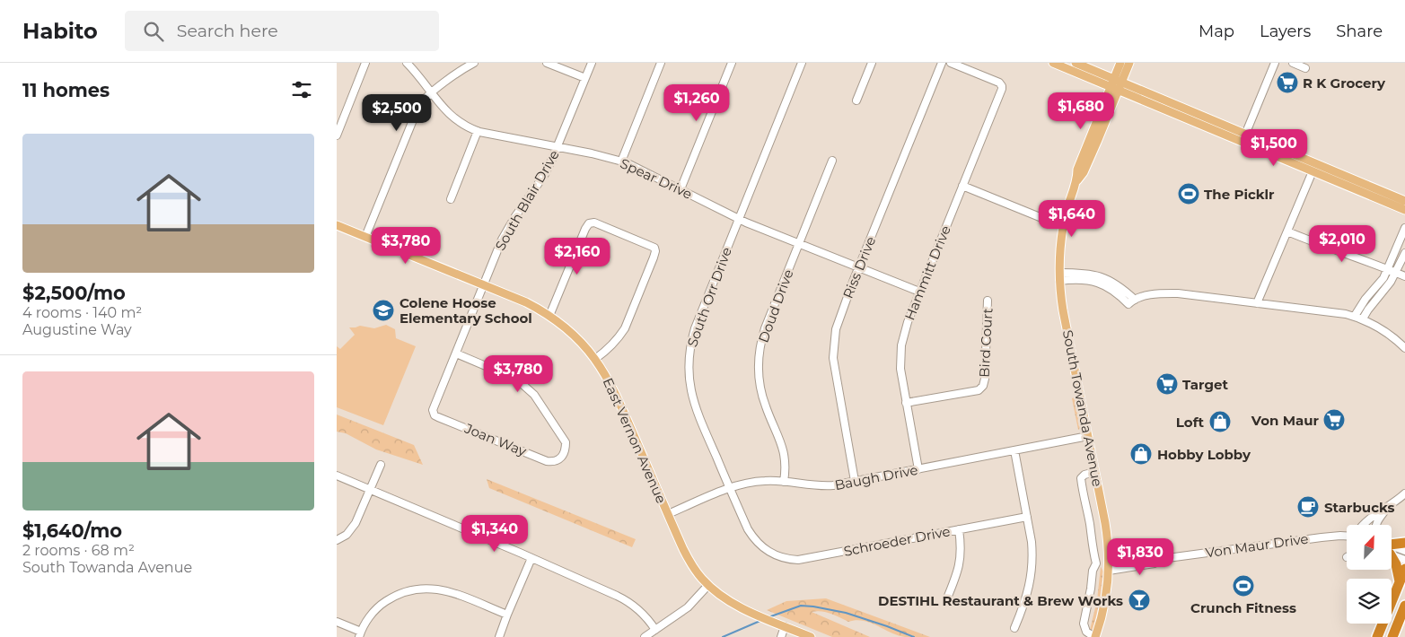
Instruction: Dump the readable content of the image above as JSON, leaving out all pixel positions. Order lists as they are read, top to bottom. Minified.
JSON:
{"streets":{"main road":["South Towanda Avenue","East Vernon Avenue"],"street":["Spear Drive","South Blair Drive","Riss Drive","Hammitt Drive","South Orr Drive","Doud Drive","Bird Court","Joan Way","Baugh Drive","Schroeder Drive","Von Maur Drive"]},"crossings":[["Spear Drive","South Blair Drive"],["Spear Drive","Riss Drive"],["Spear Drive","Hammitt Drive"],["Spear Drive","South Orr Drive"],["Spear Drive","Doud Drive"],["South Blair Drive","Joan Way"],["South Blair Drive","East Vernon Avenue"],["Riss Drive","Baugh Drive"],["Hammitt Drive","Bird Court"],["Hammitt Drive","Baugh Drive"],["South Orr Drive","Baugh Drive"],["South Orr Drive","Schroeder Drive"],["Doud Drive","Baugh Drive"],["South Towanda Avenue","Baugh Drive"],["South Towanda Avenue","Von Maur Drive"],["East Vernon Avenue","Baugh Drive"]],"places":{"supermarket":["R K Grocery","Target","Von Maur"],"sports":["The Picklr","Crunch Fitness"],"school or university":["Colene Hoose Elementary School"],"shop":["Loft","Hobby Lobby"],"cafe":["Starbucks"],"bar":["DESTIHL Restaurant & Brew Works"]},"north":"top right","page":{"header":"Habito","search":"Search here","nav":["Map","Layers","Share"],"heading":"11 homes","price":["$1,260","$1,680","$2,500","$1,500","$1,640","$2,010","$3,780","$2,160","$3,780","$1,340","$1,830"],"list":[{"name":"$2,500/mo","note":"4 rooms · 140 m² · Augustine Way"},{"name":"$1,640/mo","note":"2 rooms · 68 m² · South Towanda Avenue"}]}}
